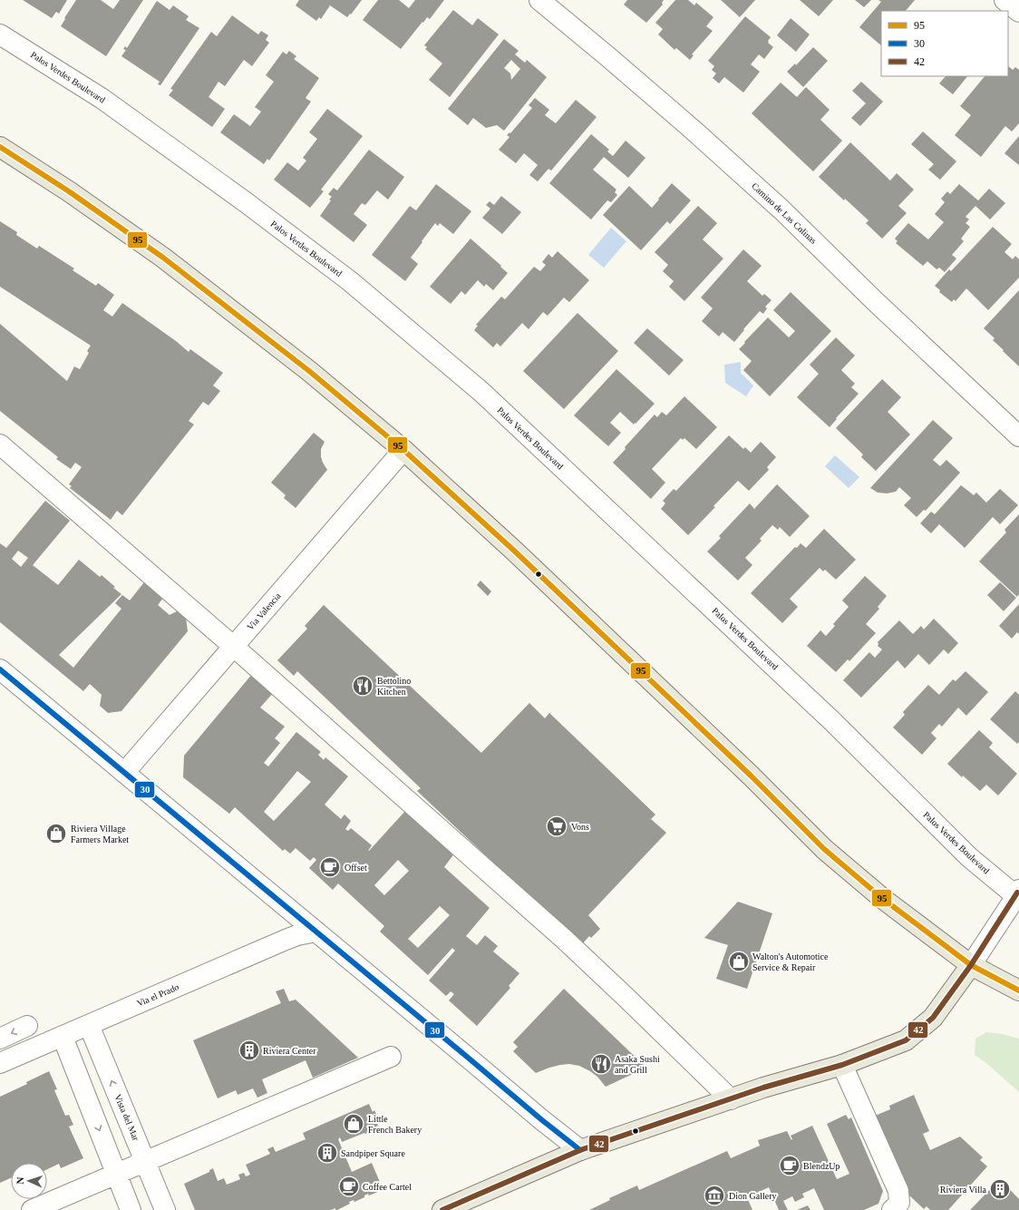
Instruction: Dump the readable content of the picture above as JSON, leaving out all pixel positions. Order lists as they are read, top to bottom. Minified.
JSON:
{"streets":{"street":["Palos Verdes Boulevard","Camino de Las Colinas","Via Valencia","Via el Prado","Vista del Mar"]},"crossings":[["Via el Prado","Vista del Mar"]],"places":{"restaurant":["Bettolino Kitchen","Asaka Sushi and Grill"],"supermarket":["Vons"],"shop":["Riviera Village Farmers Market","Walton's Automotice Service & Repair","Little French Bakery"],"cafe":["Offset","BlendzUp","Coffee Cartel"],"building":["Riviera Center","Sandpiper Square","Riviera Villa"],"museum":["Dion Gallery"]},"lines":["transit line 95","transit line 30","transit line 42"],"legend":["95","30","42"],"north":"left"}
